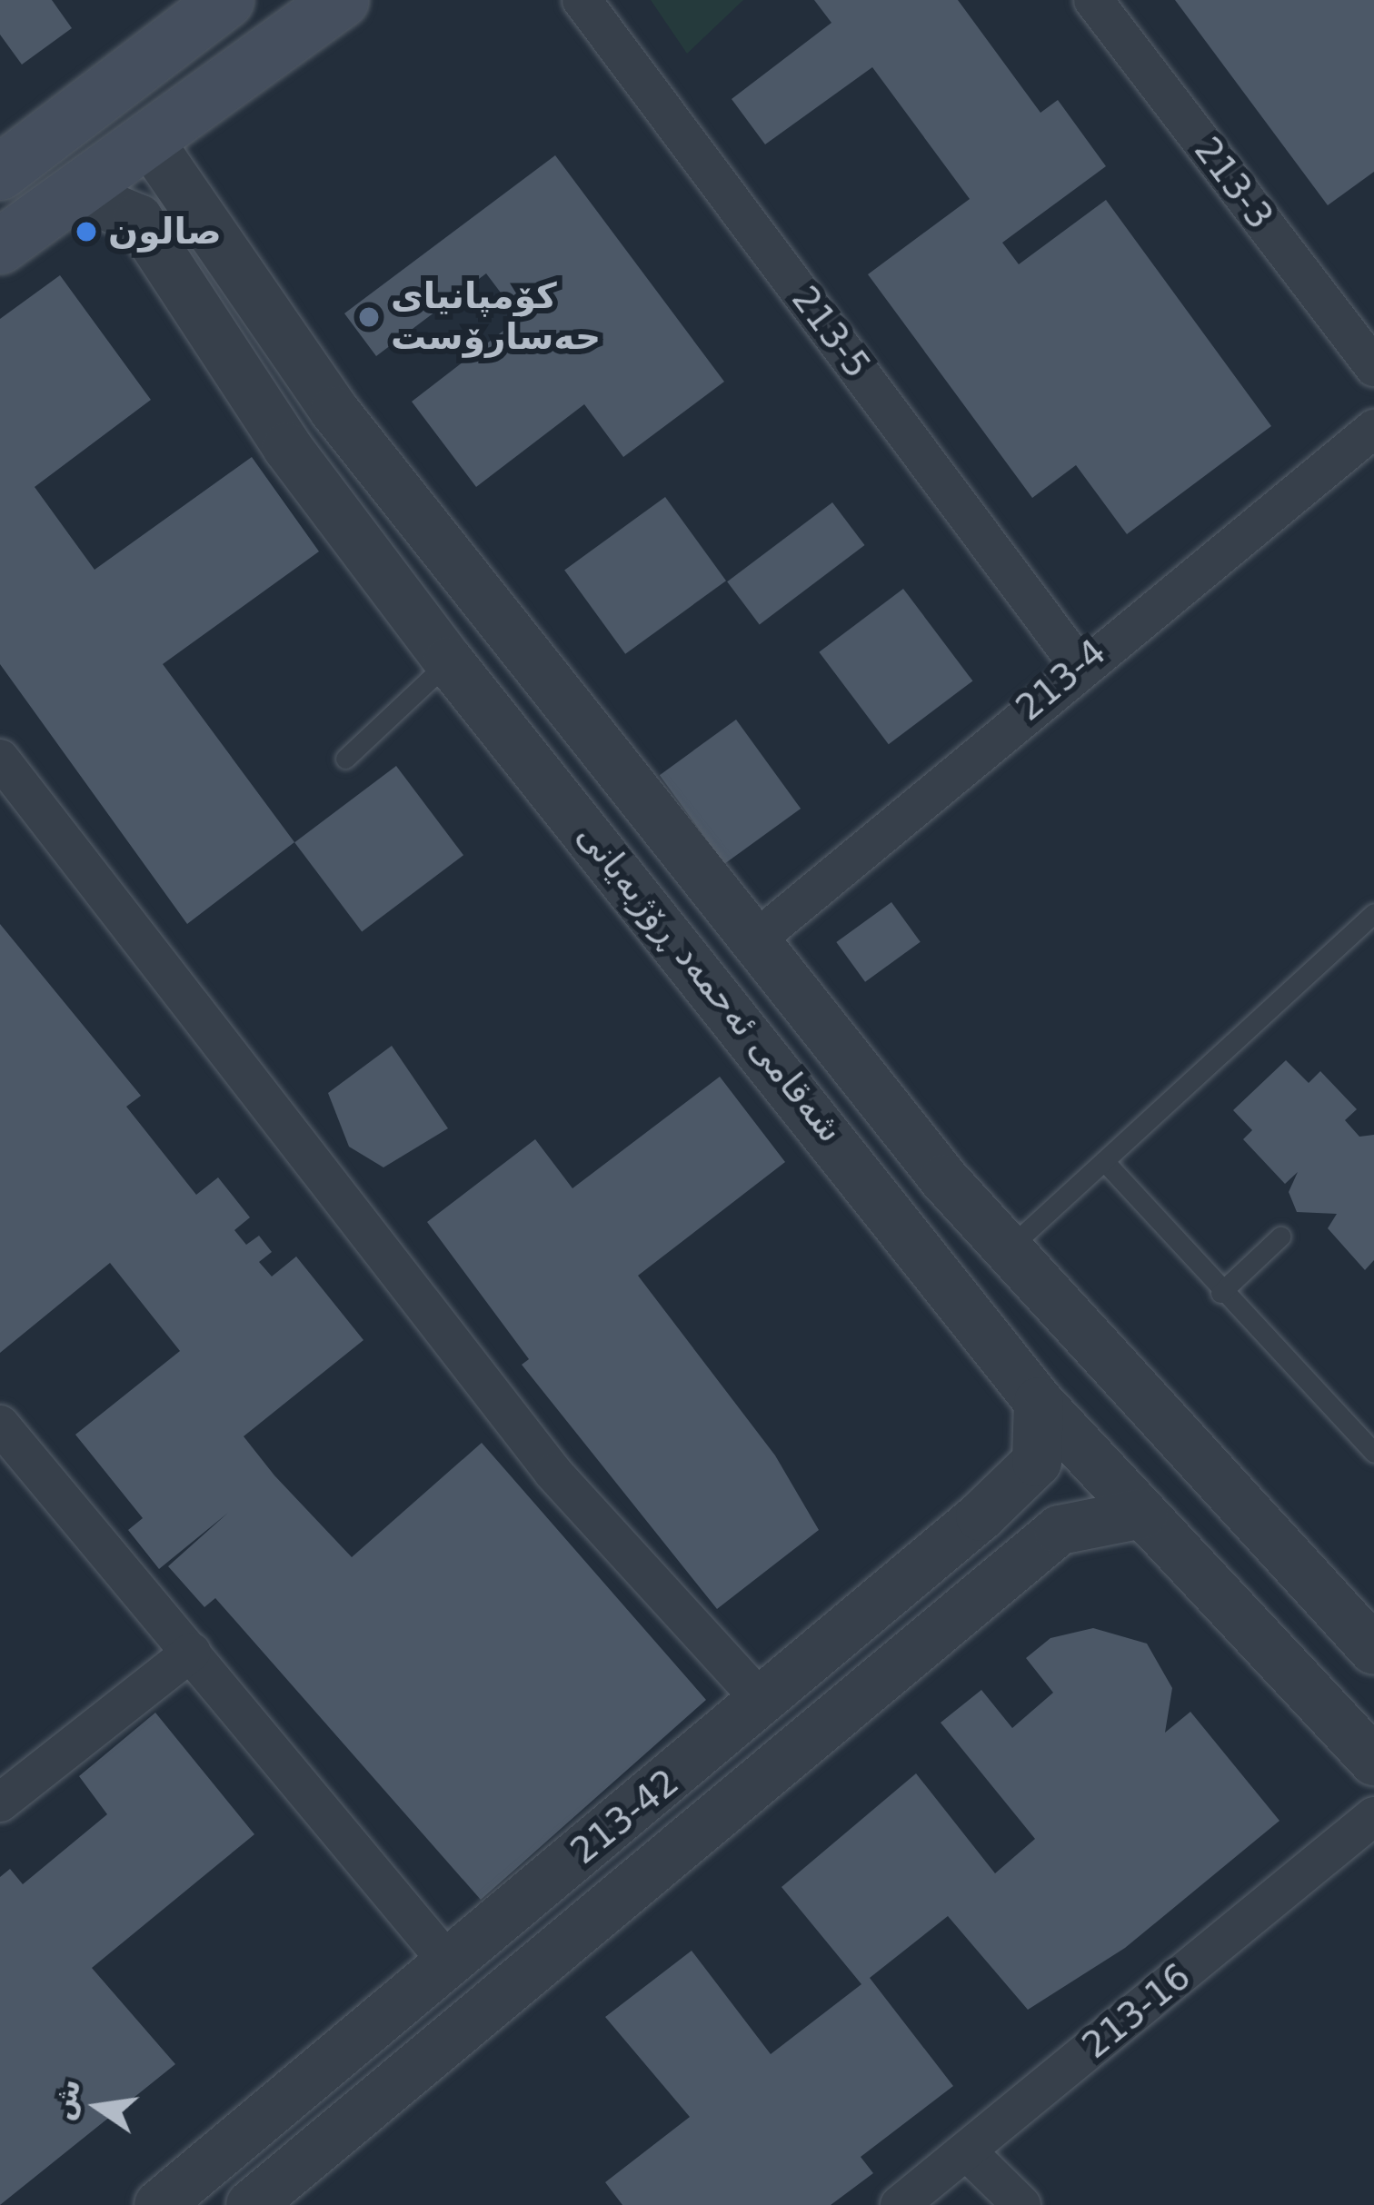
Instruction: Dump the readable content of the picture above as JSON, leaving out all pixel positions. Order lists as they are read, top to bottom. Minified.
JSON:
{"streets":{"street":["213-3","213-5","213-4","شەقامی ئەحمەد ڕۆژبەیانی","213-42","213-16"]},"crossings":[["213-5","213-4"],["213-4","شەقامی ئەحمەد ڕۆژبەیانی"],["شەقامی ئەحمەد ڕۆژبەیانی","213-42"]],"places":["صالون","کۆمپانیای حەسارۆست"],"north":"left"}
